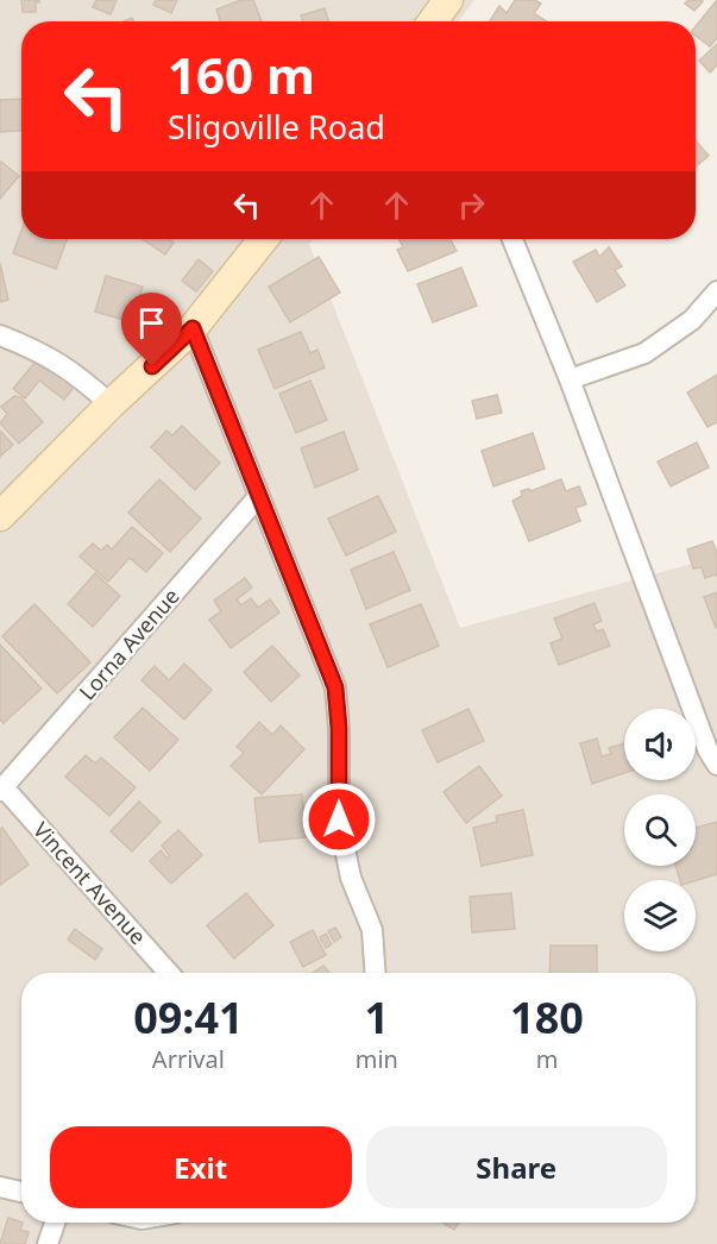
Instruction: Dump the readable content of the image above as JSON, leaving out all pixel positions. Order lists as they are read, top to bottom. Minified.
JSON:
{"streets":{"street":["Lorna Avenue","Vincent Avenue"]},"crossings":[["Lorna Avenue","Vincent Avenue"]],"page":{"turn":["160 m","Sligoville Road"],"eta":["09:41","Arrival","1","min","180","m"],"buttons":["Exit","Share"]}}
